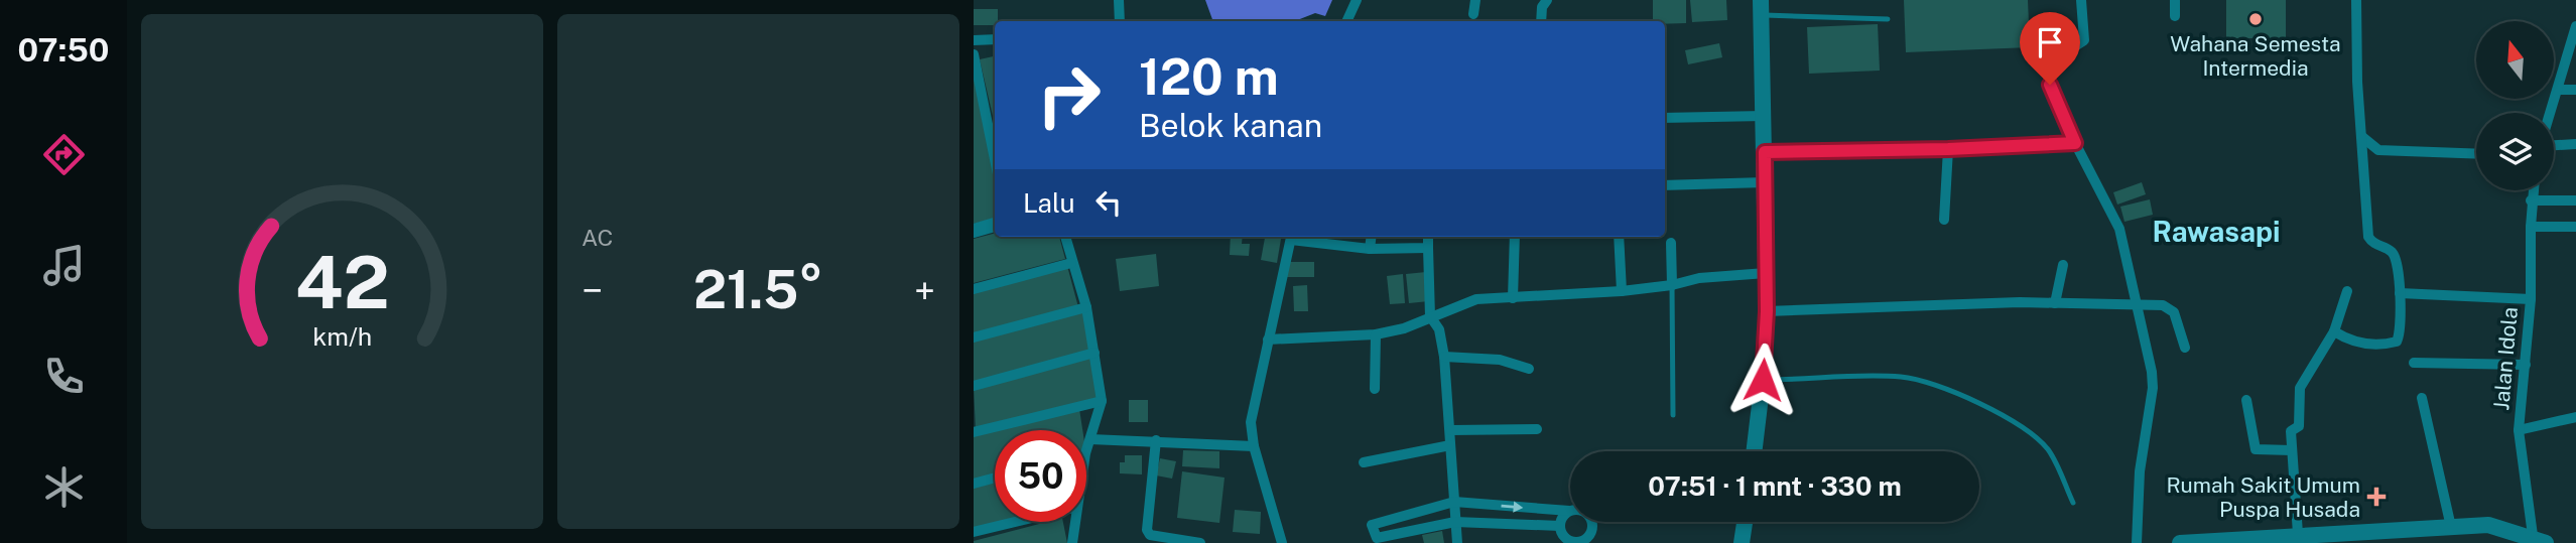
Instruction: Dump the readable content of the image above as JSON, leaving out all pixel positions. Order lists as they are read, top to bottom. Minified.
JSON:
{"streets":{"street":["Jalan Idola"]},"districts":["Rawasapi"],"places":{"other":["Wahana Semesta Intermedia"],"health":["Rumah Sakit Umum Puspa Husada"]},"north":"top","page":{"tabs":"07:50","tile":"AC","turn":["120 m","Belok kanan"],"then":"Lalu","heat":["−","21.5°","+"],"limit":"50","trip":"07:51 · 1 mnt · 330 m","gauge":["42","km/h"]}}
